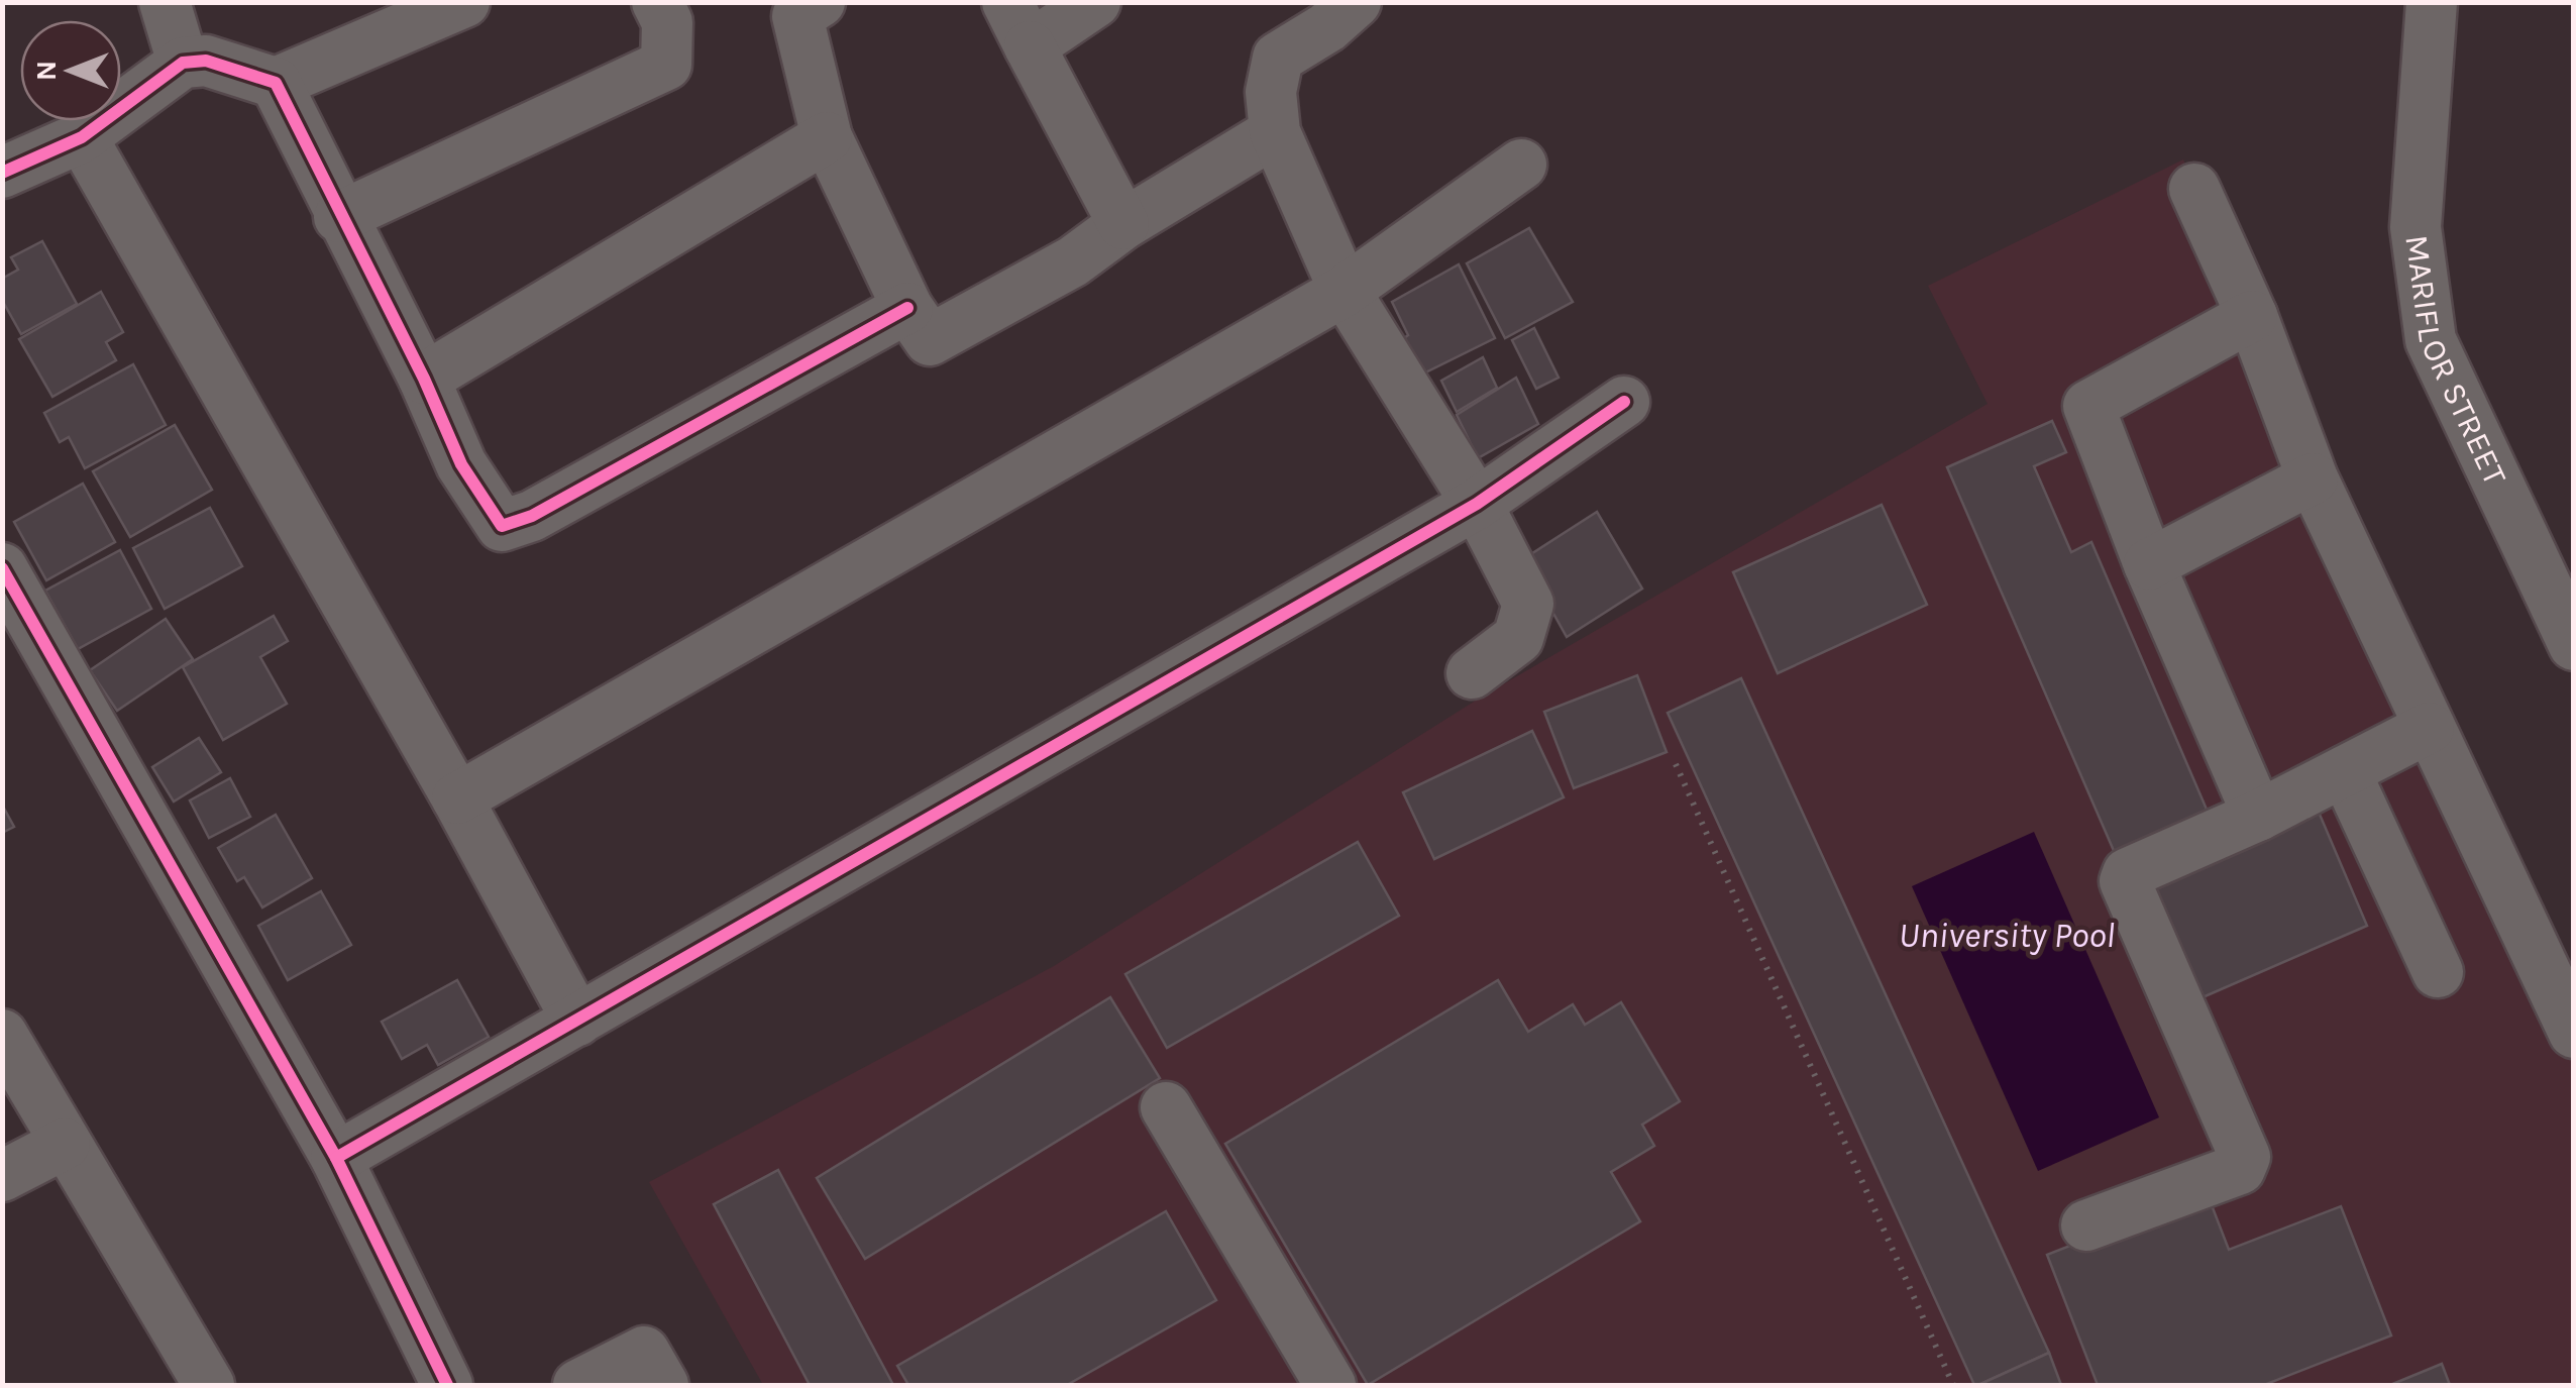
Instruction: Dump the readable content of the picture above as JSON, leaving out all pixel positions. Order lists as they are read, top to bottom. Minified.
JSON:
{"streets":{"street":["MARIFLOR STREET"]},"water":["University Pool"],"north":"left"}
